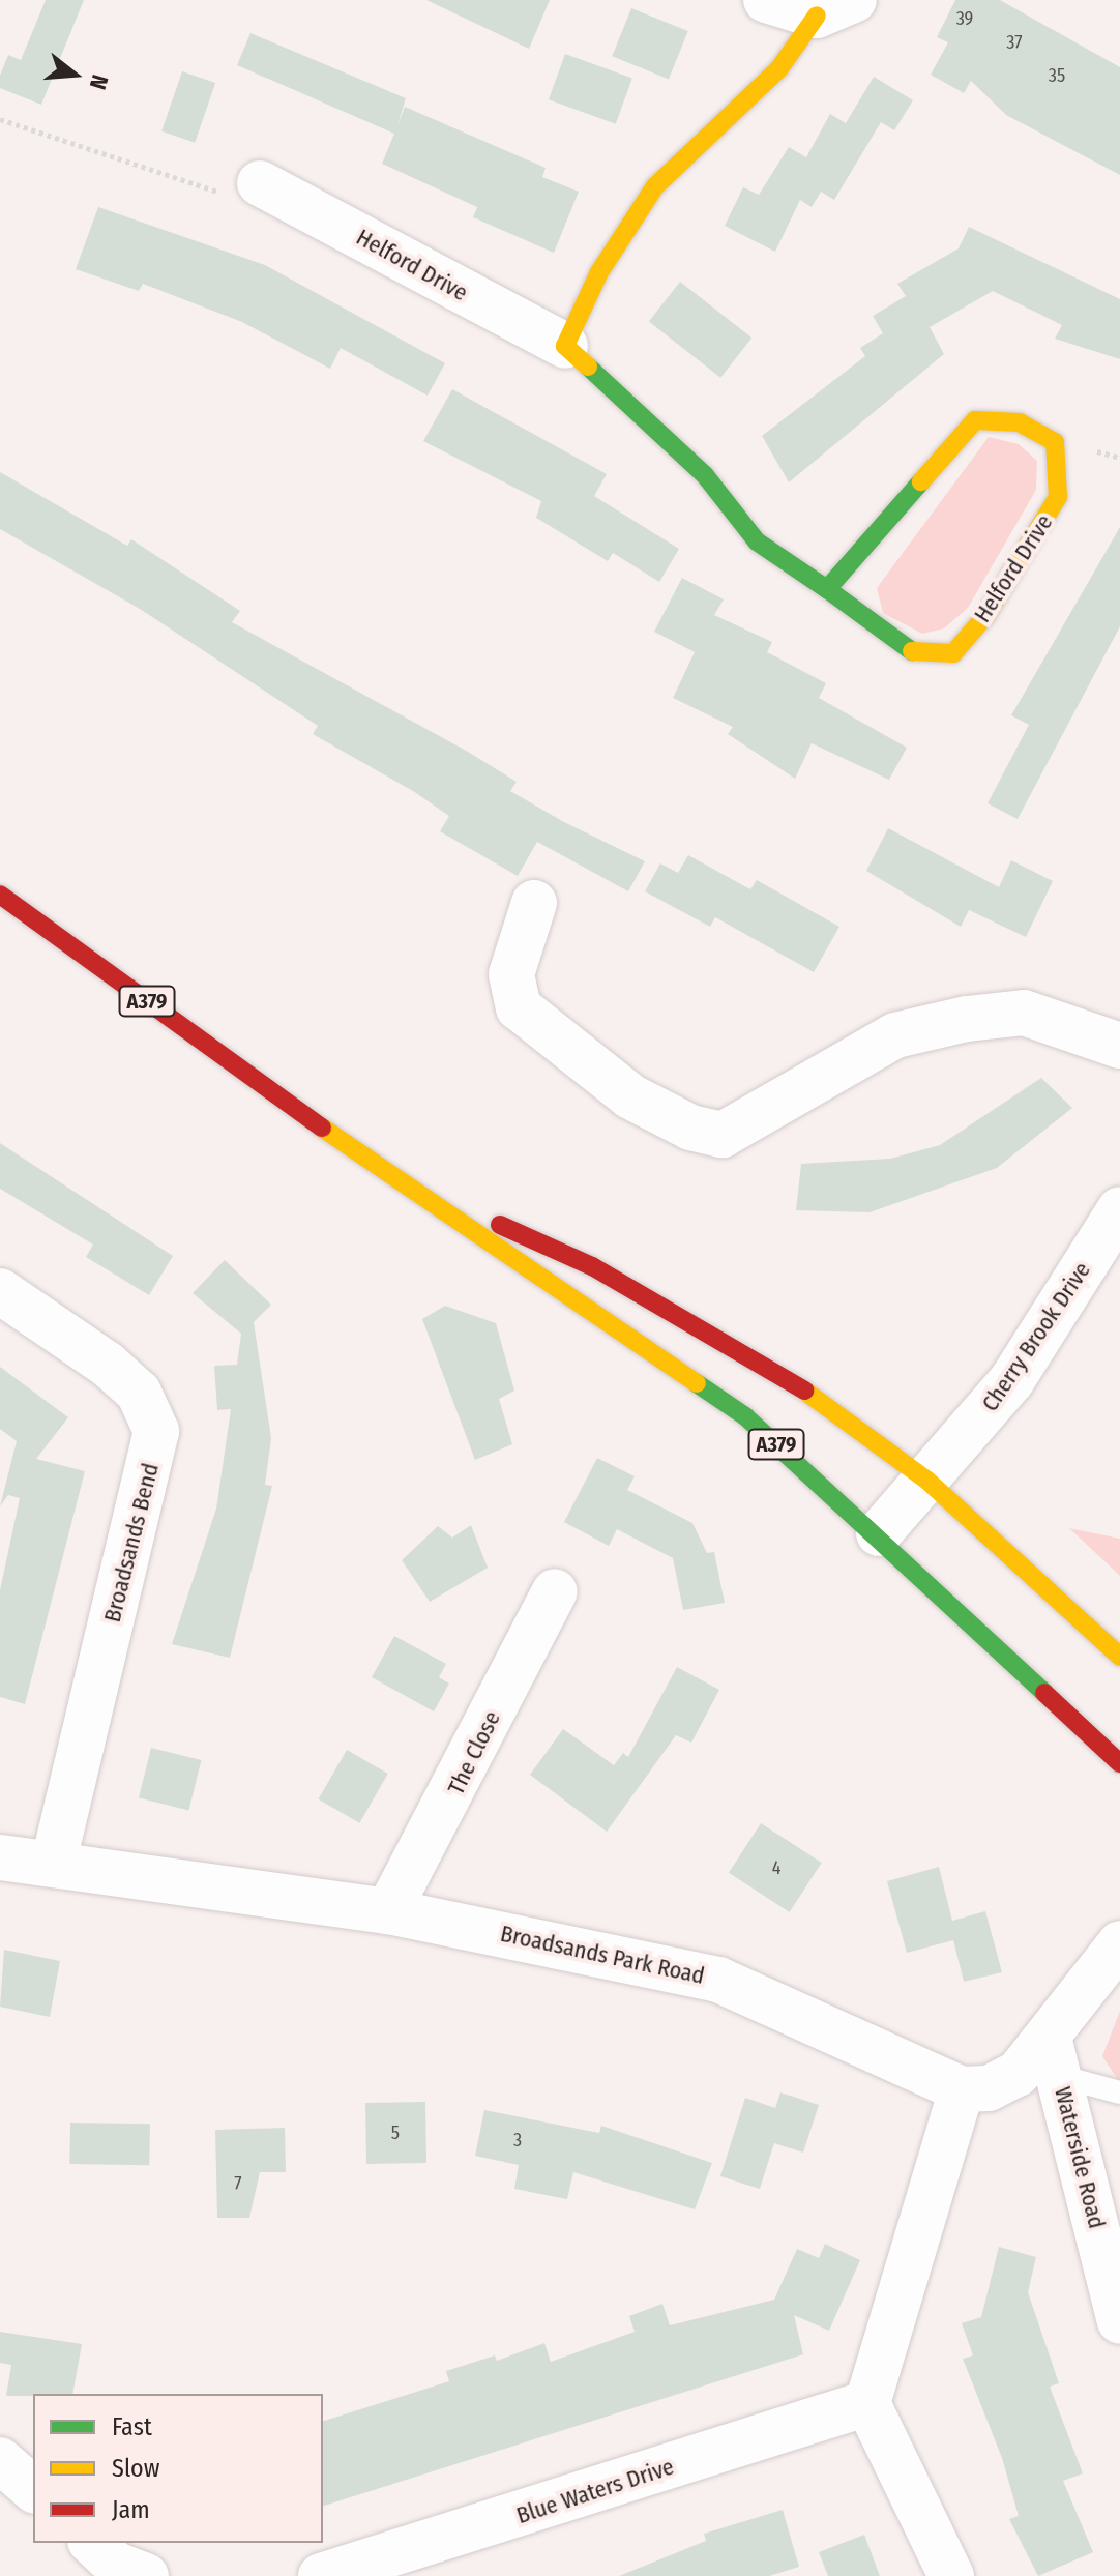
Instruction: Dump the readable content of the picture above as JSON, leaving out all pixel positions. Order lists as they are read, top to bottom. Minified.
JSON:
{"streets":{"main road":["Helford Drive","A379"],"street":["Cherry Brook Drive","Broadsands Bend","The Close","Broadsands Park Road","Waterside Road","Blue Waters Drive"]},"crossings":[["A379","Cherry Brook Drive"],["Broadsands Bend","Broadsands Park Road"],["The Close","Broadsands Park Road"]],"house_numbers":["39","37","35","4","5","3","7"],"legend":["Fast","Slow","Jam"],"north":"right"}
